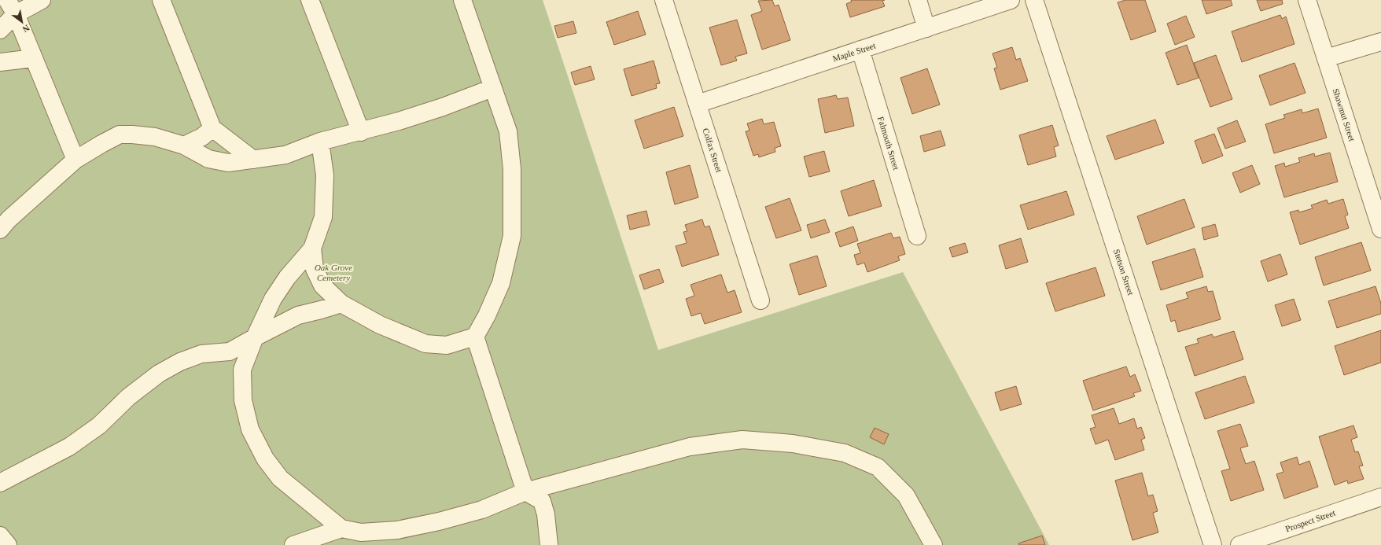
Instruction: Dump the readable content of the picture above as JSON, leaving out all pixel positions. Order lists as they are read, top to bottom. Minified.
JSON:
{"streets":{"street":["Maple Street","Shawmut Street","Falmouth Street","Colfax Street","Stetson Street","Prospect Street"]},"crossings":[["Maple Street","Falmouth Street"],["Maple Street","Colfax Street"]],"parks":["Oak Grove Cemetery"],"north":"bottom right"}
